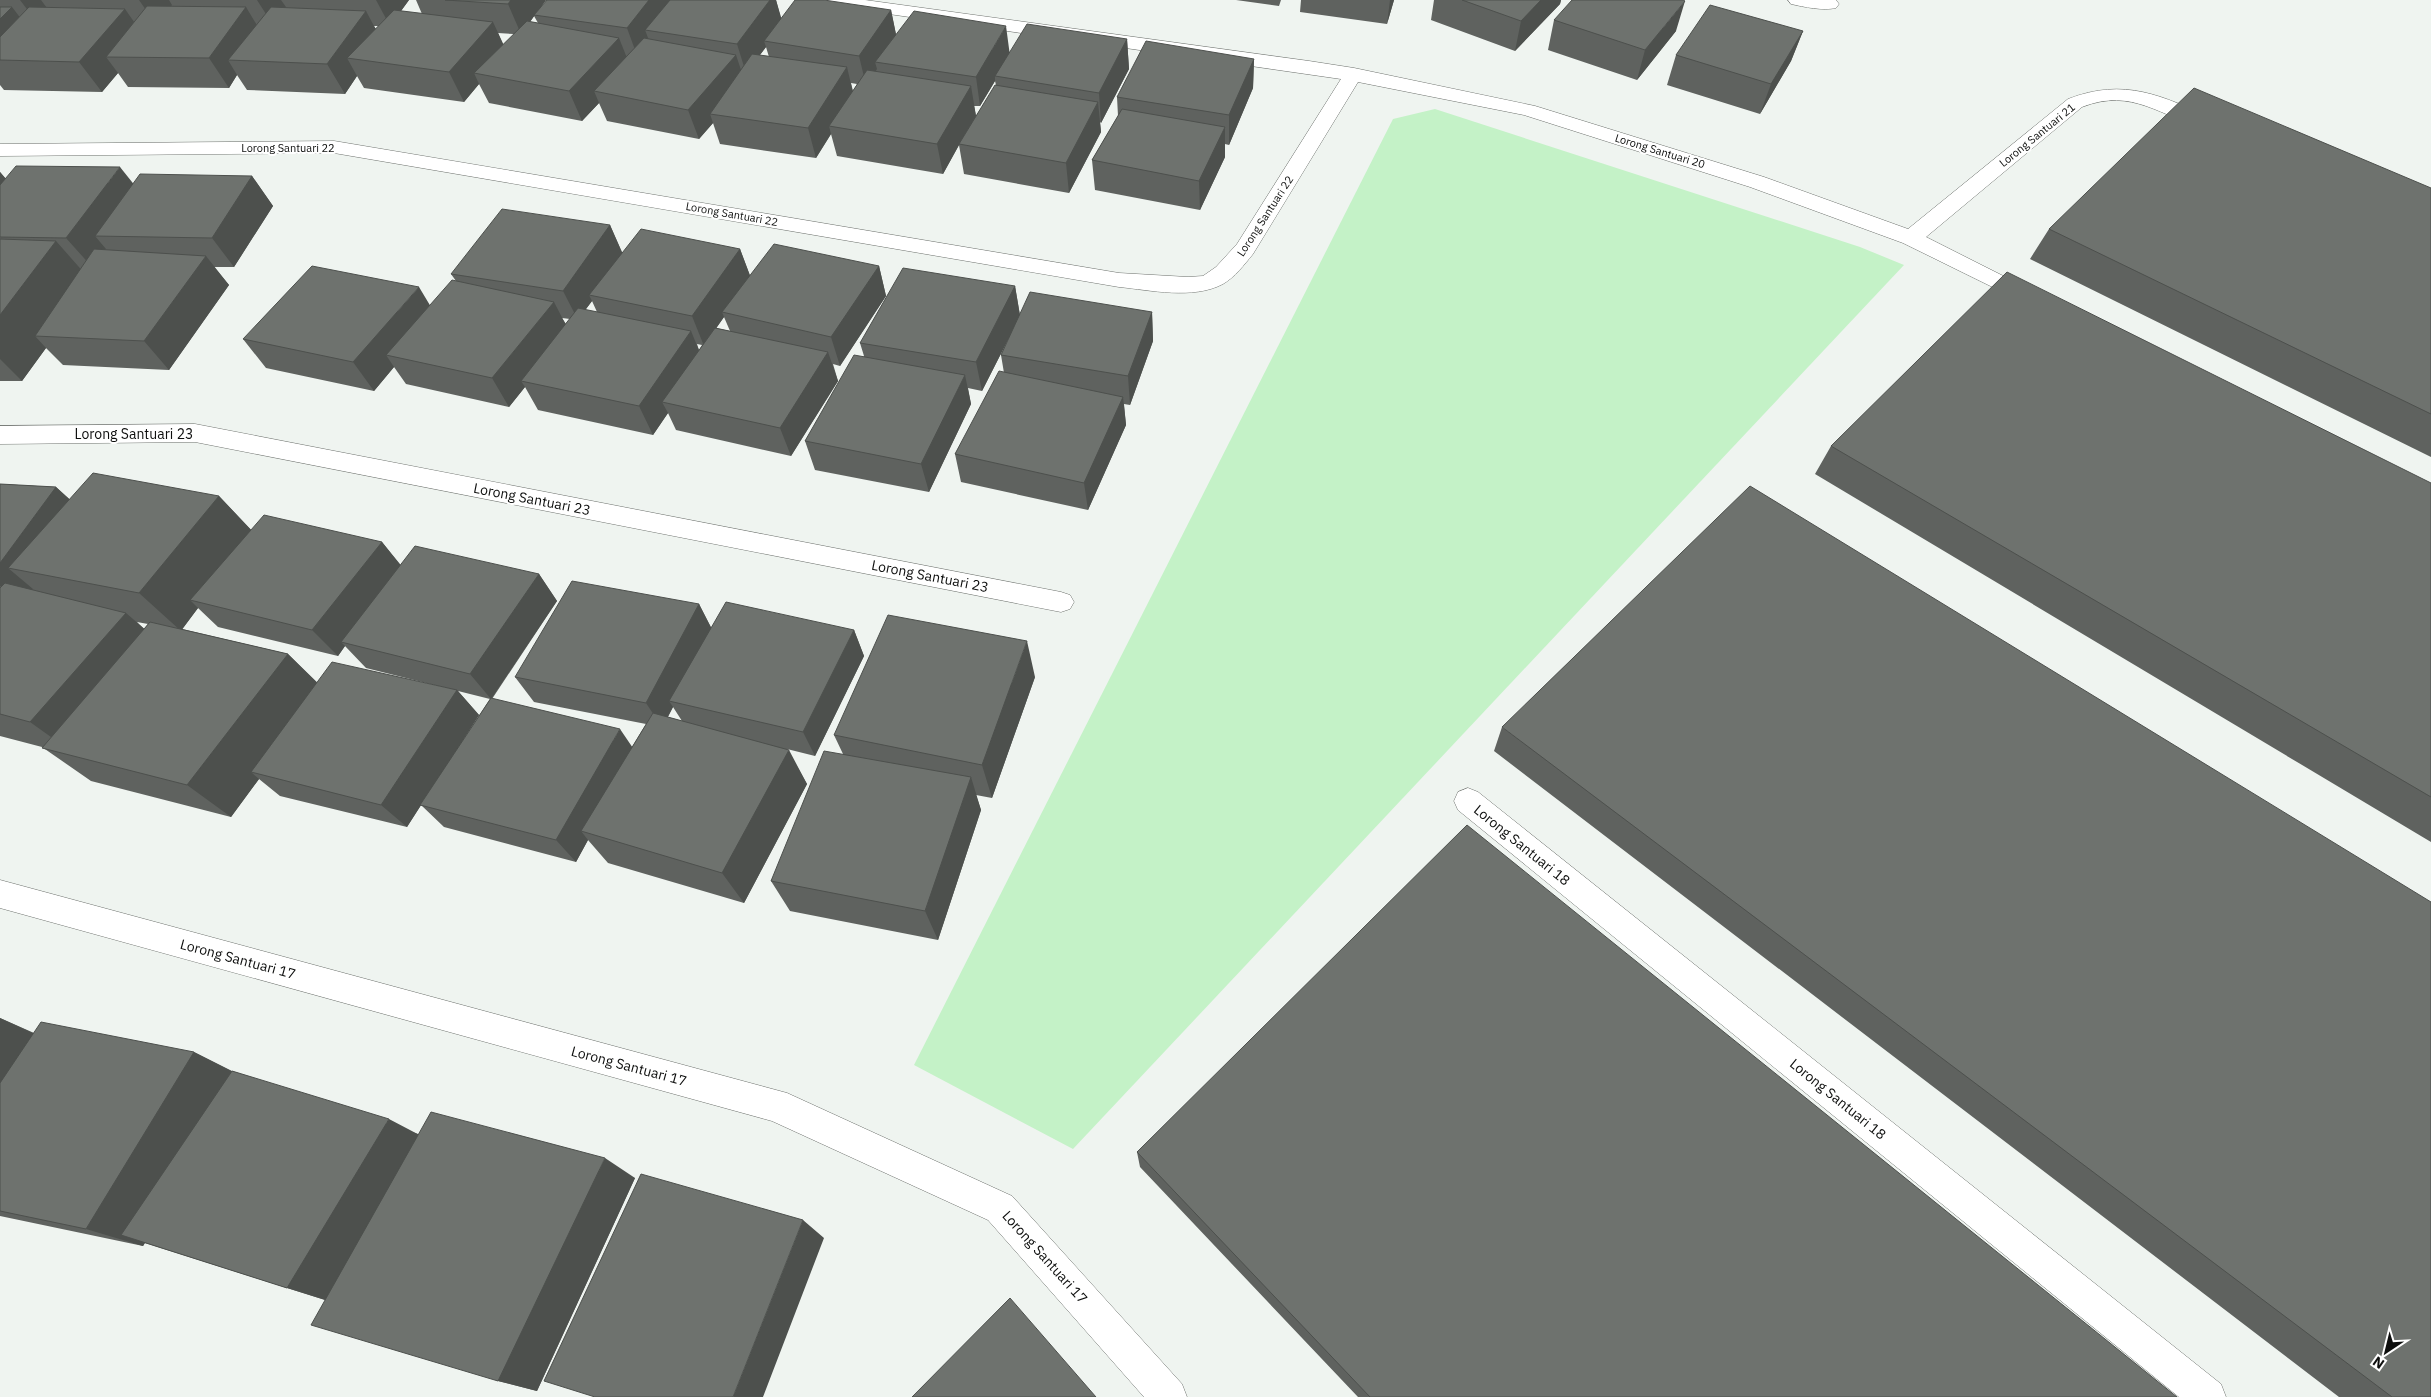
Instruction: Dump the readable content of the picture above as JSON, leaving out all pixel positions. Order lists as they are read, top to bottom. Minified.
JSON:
{"streets":{"street":["Lorong Santuari 21","Lorong Santuari 22","Lorong Santuari 20","Lorong Santuari 23","Lorong Santuari 18","Lorong Santuari 17"]},"crossings":[["Lorong Santuari 21","Lorong Santuari 20"],["Lorong Santuari 22","Lorong Santuari 20"]],"north":"bottom left"}
